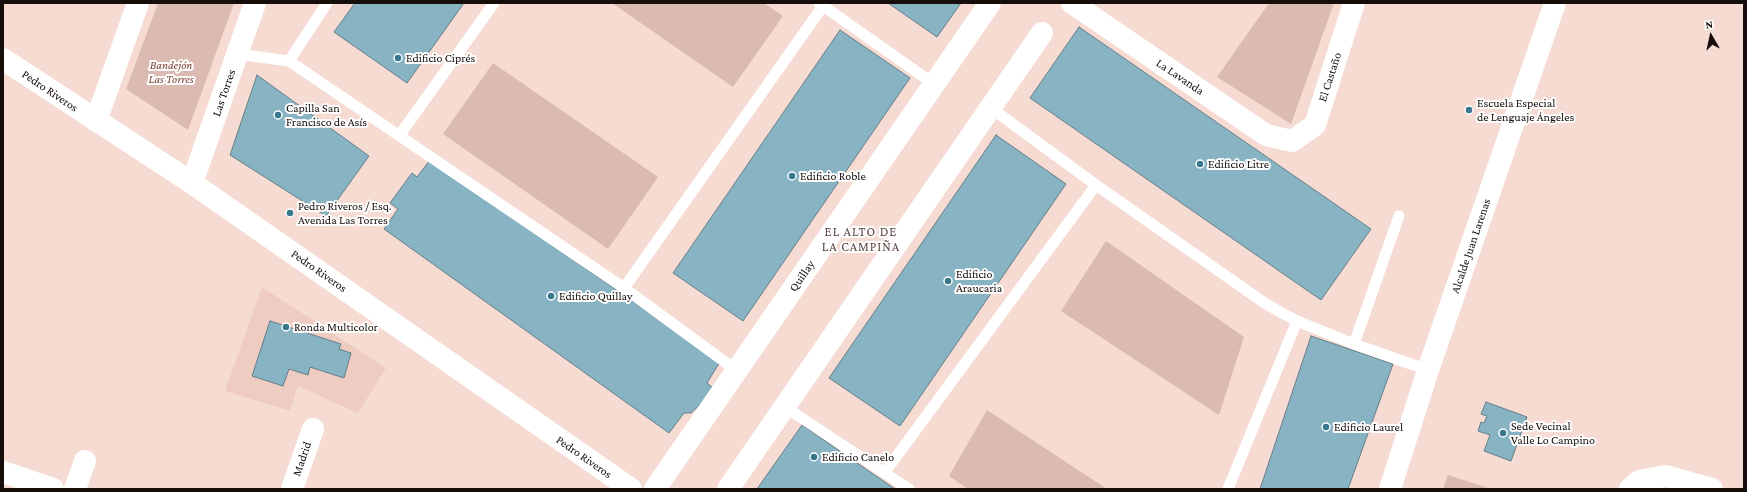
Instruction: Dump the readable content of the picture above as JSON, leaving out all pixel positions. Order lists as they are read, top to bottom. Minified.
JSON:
{"streets":{"street":["La Lavanda","El Castaño","Pedro Riveros","Las Torres","Alcalde Juan Larenas","Quillay","Madrid"]},"crossings":[["La Lavanda","El Castaño"],["Pedro Riveros","Las Torres"]],"districts":["EL ALTO DE LA CAMPIÑA"],"parks":["Bandejón Las Torres"],"places":["Edificio Ciprés","Escuela Especial de Lenguaje Ángeles","Capilla San Francisco de Asís","Edificio Litre","Edificio Roble","Pedro Riveros / Esq. Avenida Las Torres","Edificio Araucaria","Edificio Quillay","Ronda Multicolor","Edificio Laurel","Sede Vecinal Valle Lo Campino","Edificio Canelo"],"north":"top"}
